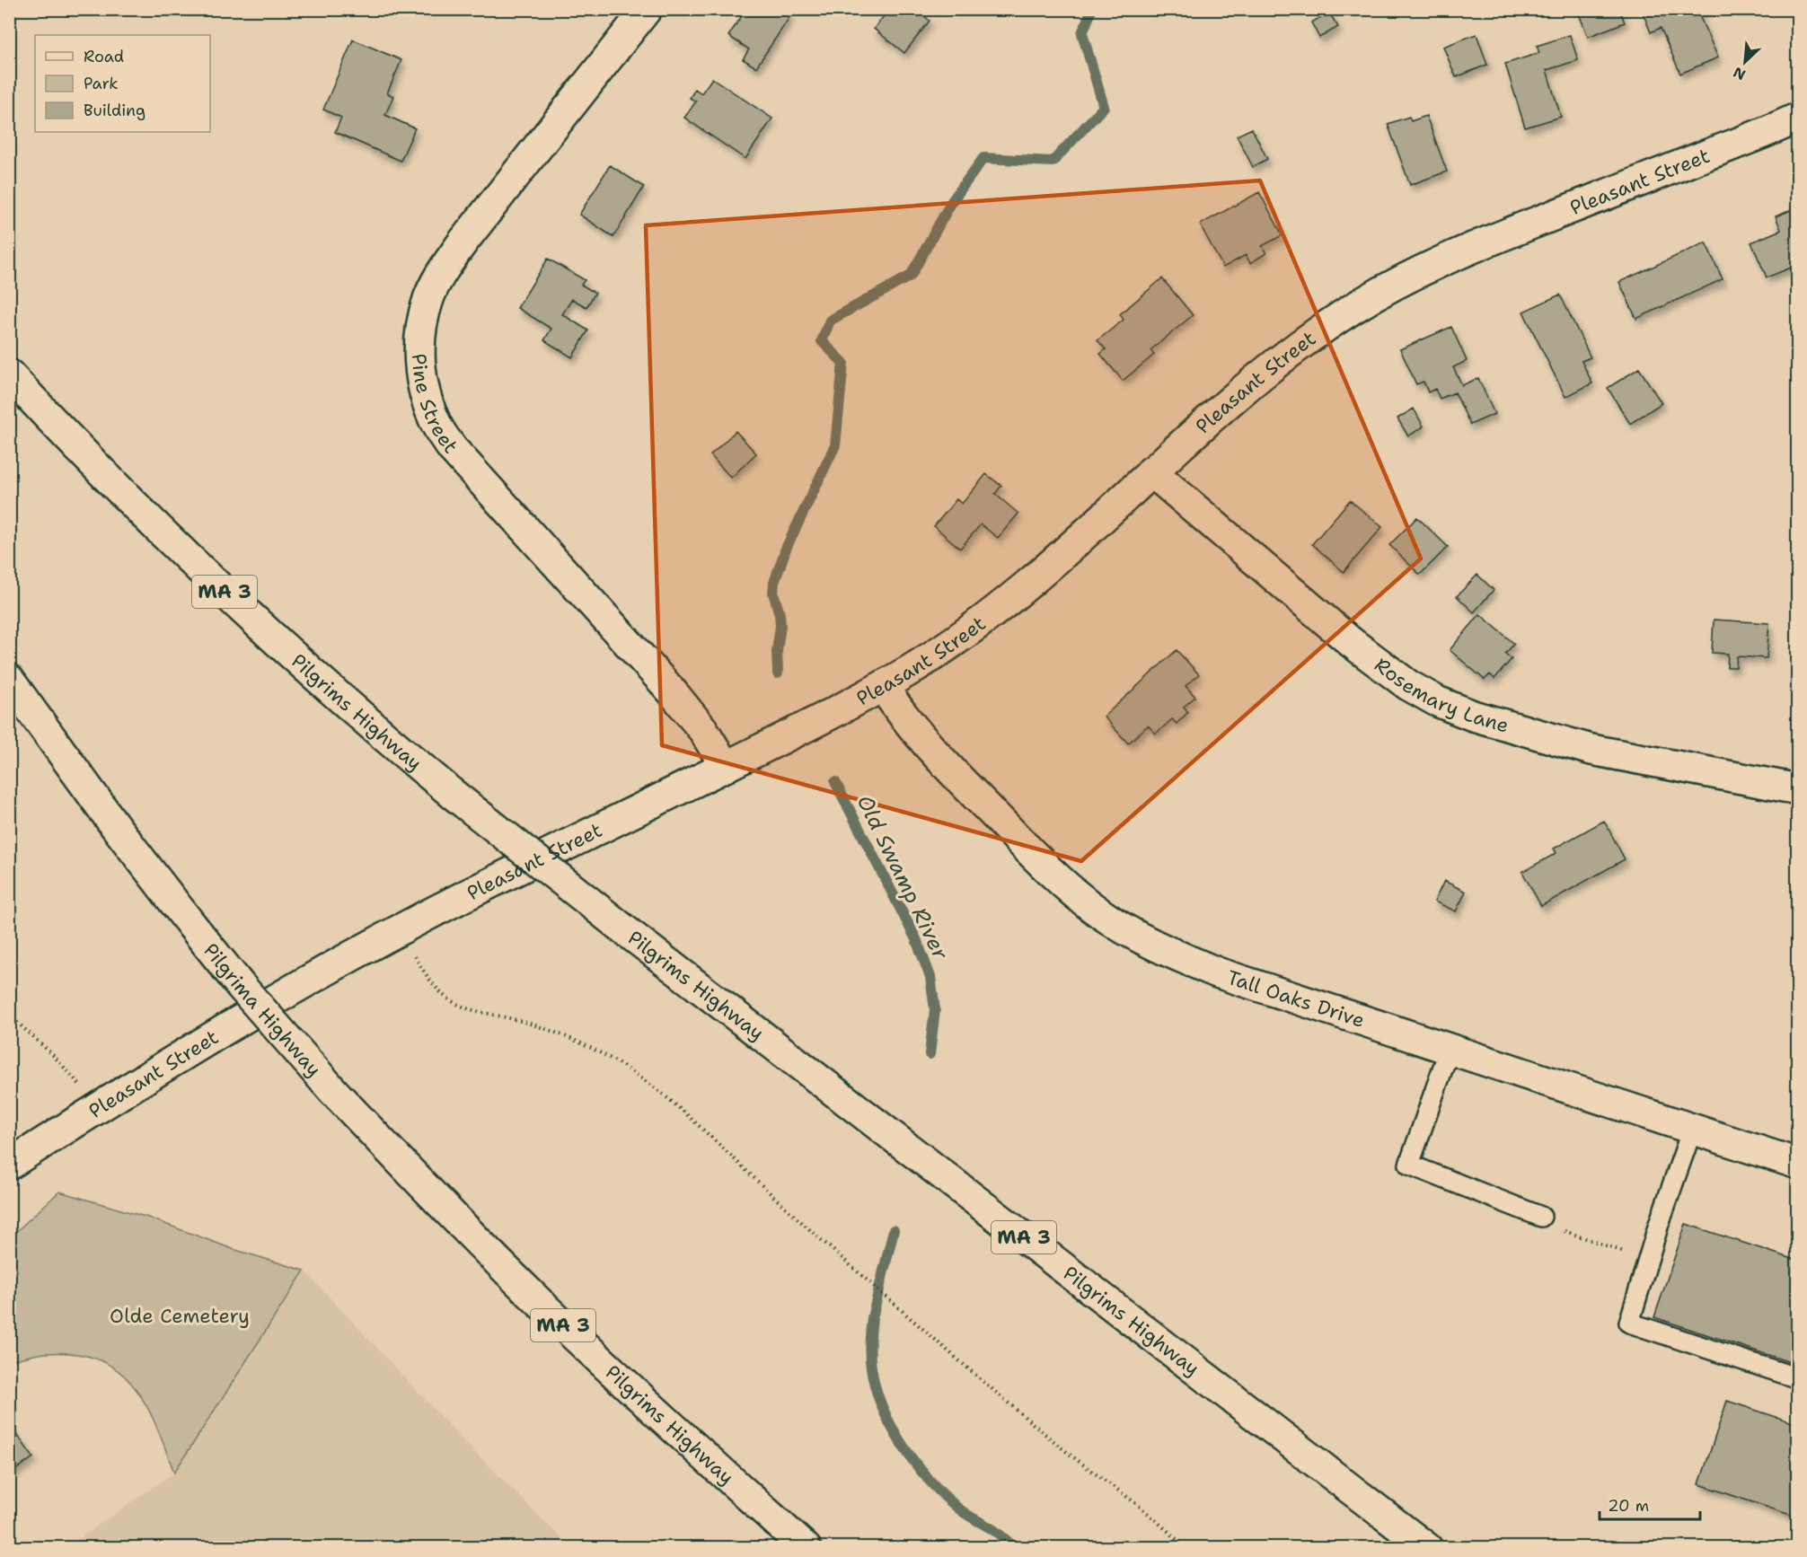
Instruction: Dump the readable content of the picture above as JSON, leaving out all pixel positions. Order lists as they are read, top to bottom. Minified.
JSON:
{"streets":{"main road":["Pleasant Street","Pine Street","MA 3","Rosemary Lane","Pilgrims Highway","Tall Oaks Drive","Pilgrima Highway"]},"crossings":[["Pleasant Street","Pine Street"],["Pleasant Street","Rosemary Lane"],["Pleasant Street","Tall Oaks Drive"],["Pilgrims Highway","Pilgrima Highway"]],"water":["Old Swamp River"],"parks":["Olde Cemetery"],"legend":["Road","Park","Building"],"scale_bar":"20 m","north":"bottom left"}
